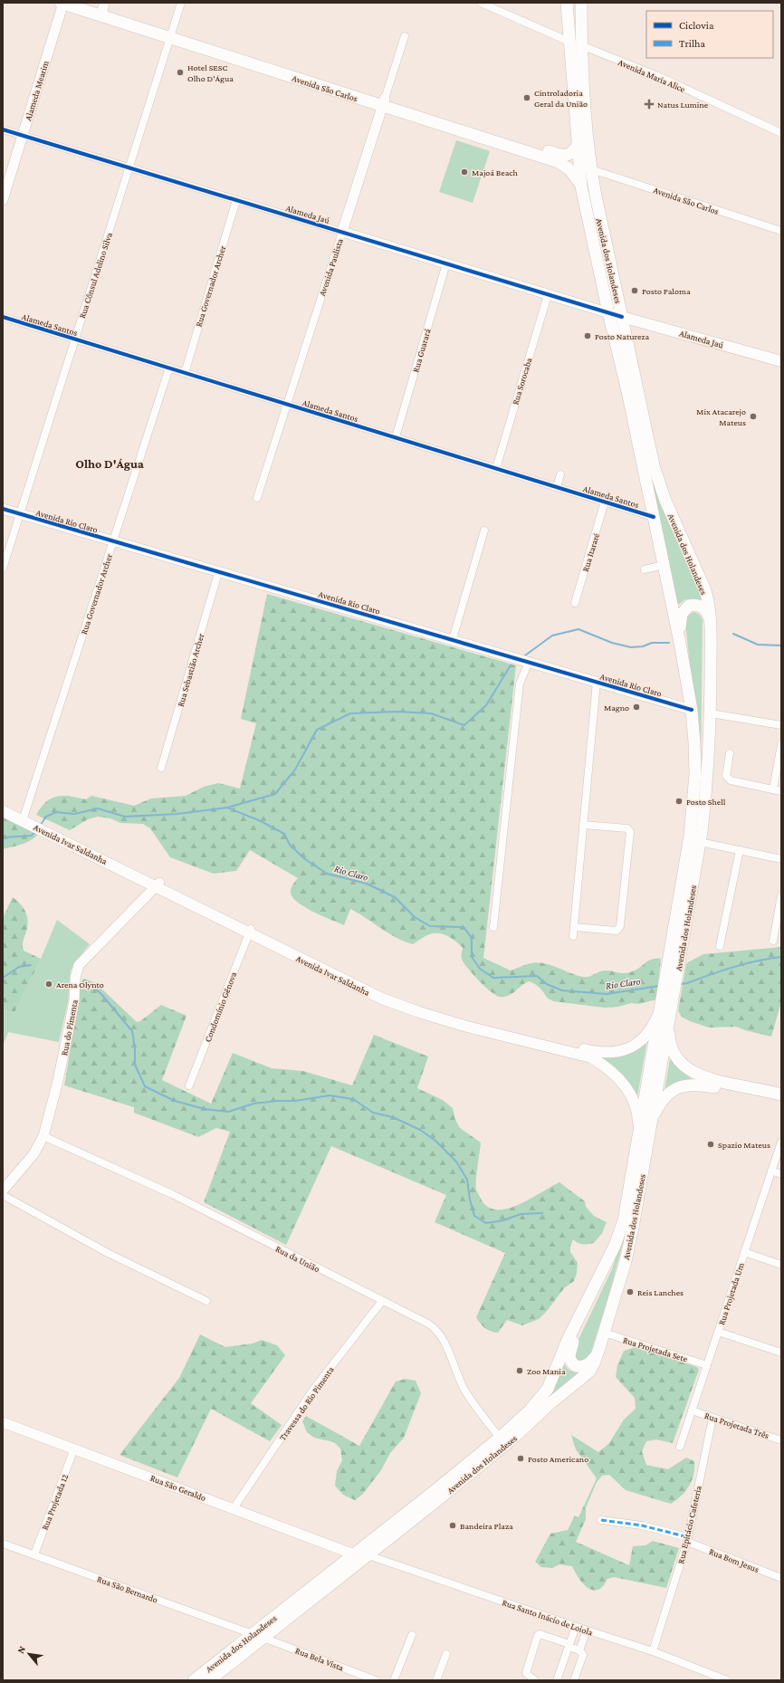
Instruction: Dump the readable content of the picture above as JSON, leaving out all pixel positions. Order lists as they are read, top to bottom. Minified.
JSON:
{"streets":{"main road":["Avenida São Carlos","Alameda Jaú","Avenida dos Holandeses","Avenida Ivar Saldanha"],"street":["Avenida Maria Alice","Alameda Mearim","Avenida Paulista","Rua Cônsul Adelino Silva","Rua Governador Archer","Alameda Santos","Rua Guarará","Rua Sorocaba","Avenida Rio Claro","Rua Itararé","Rua Sebastião Archer","Condomínio Gênova","Rua do Pimenta","Rua da União","Rua Projetada Um","Rua Projetada Sete","Travessa do Rio Pimenta","Rua Projetada Três","Rua São Geraldo","Rua Projetada 12","Rua Epitácio Cafeteria","Rua Bom Jesus","Rua São Bernardo","Rua Santo Inácio de Loiola","Rua Bela Vista"]},"crossings":[["Avenida Maria Alice","Avenida dos Holandeses"],["Avenida São Carlos","Alameda Mearim"],["Avenida São Carlos","Avenida dos Holandeses"],["Avenida São Carlos","Avenida Paulista"],["Avenida São Carlos","Rua Cônsul Adelino Silva"],["Alameda Mearim","Alameda Jaú"],["Alameda Jaú","Avenida dos Holandeses"],["Alameda Jaú","Avenida Paulista"],["Alameda Jaú","Rua Cônsul Adelino Silva"],["Alameda Jaú","Rua Governador Archer"],["Alameda Jaú","Rua Guarará"],["Alameda Jaú","Rua Sorocaba"],["Avenida dos Holandeses","Alameda Santos"],["Avenida dos Holandeses","Avenida Rio Claro"],["Avenida dos Holandeses","Avenida Ivar Saldanha"],["Avenida dos Holandeses","Rua da União"],["Avenida dos Holandeses","Rua Projetada Sete"],["Avenida dos Holandeses","Rua São Geraldo"],["Avenida dos Holandeses","Rua São Bernardo"],["Avenida dos Holandeses","Rua Santo Inácio de Loiola"],["Avenida dos Holandeses","Rua Bela Vista"],["Avenida Paulista","Alameda Santos"],["Rua Cônsul Adelino Silva","Alameda Santos"],["Rua Cônsul Adelino Silva","Avenida Rio Claro"],["Rua Governador Archer","Alameda Santos"],["Rua Governador Archer","Avenida Rio Claro"],["Rua Governador Archer","Avenida Ivar Saldanha"],["Alameda Santos","Rua Guarará"],["Alameda Santos","Rua Sorocaba"],["Alameda Santos","Rua Itararé"],["Avenida Rio Claro","Rua Sebastião Archer"],["Avenida Ivar Saldanha","Condomínio Gênova"],["Avenida Ivar Saldanha","Rua do Pimenta"],["Rua do Pimenta","Rua da União"],["Rua da União","Travessa do Rio Pimenta"],["Rua Projetada Um","Rua Projetada Sete"],["Rua Projetada Um","Rua Projetada Três"],["Travessa do Rio Pimenta","Rua São Geraldo"],["Rua Projetada Três","Rua Epitácio Cafeteria"],["Rua São Geraldo","Rua Projetada 12"],["Rua Projetada 12","Rua São Bernardo"],["Rua Epitácio Cafeteria","Rua Bom Jesus"],["Rua Epitácio Cafeteria","Rua Santo Inácio de Loiola"],["Rua São Bernardo","Rua Bela Vista"]],"districts":["Olho D'Água"],"water":["Rio Claro"],"places":{"other":["Hotel SESC Olho D'Água","Cintroladoria Geral da União","Majoá Beach","Posto Paloma","Posto Natureza","Mix Atacarejo Mateus","Magno","Posto Shell","Arena Olynto","Spazio Mateus","Reis Lanches","Zoo Mania","Posto Americano","Bandeira Plaza"],"health":["Natus Lumine"]},"legend":["Ciclovia","Trilha"],"north":"top left"}
